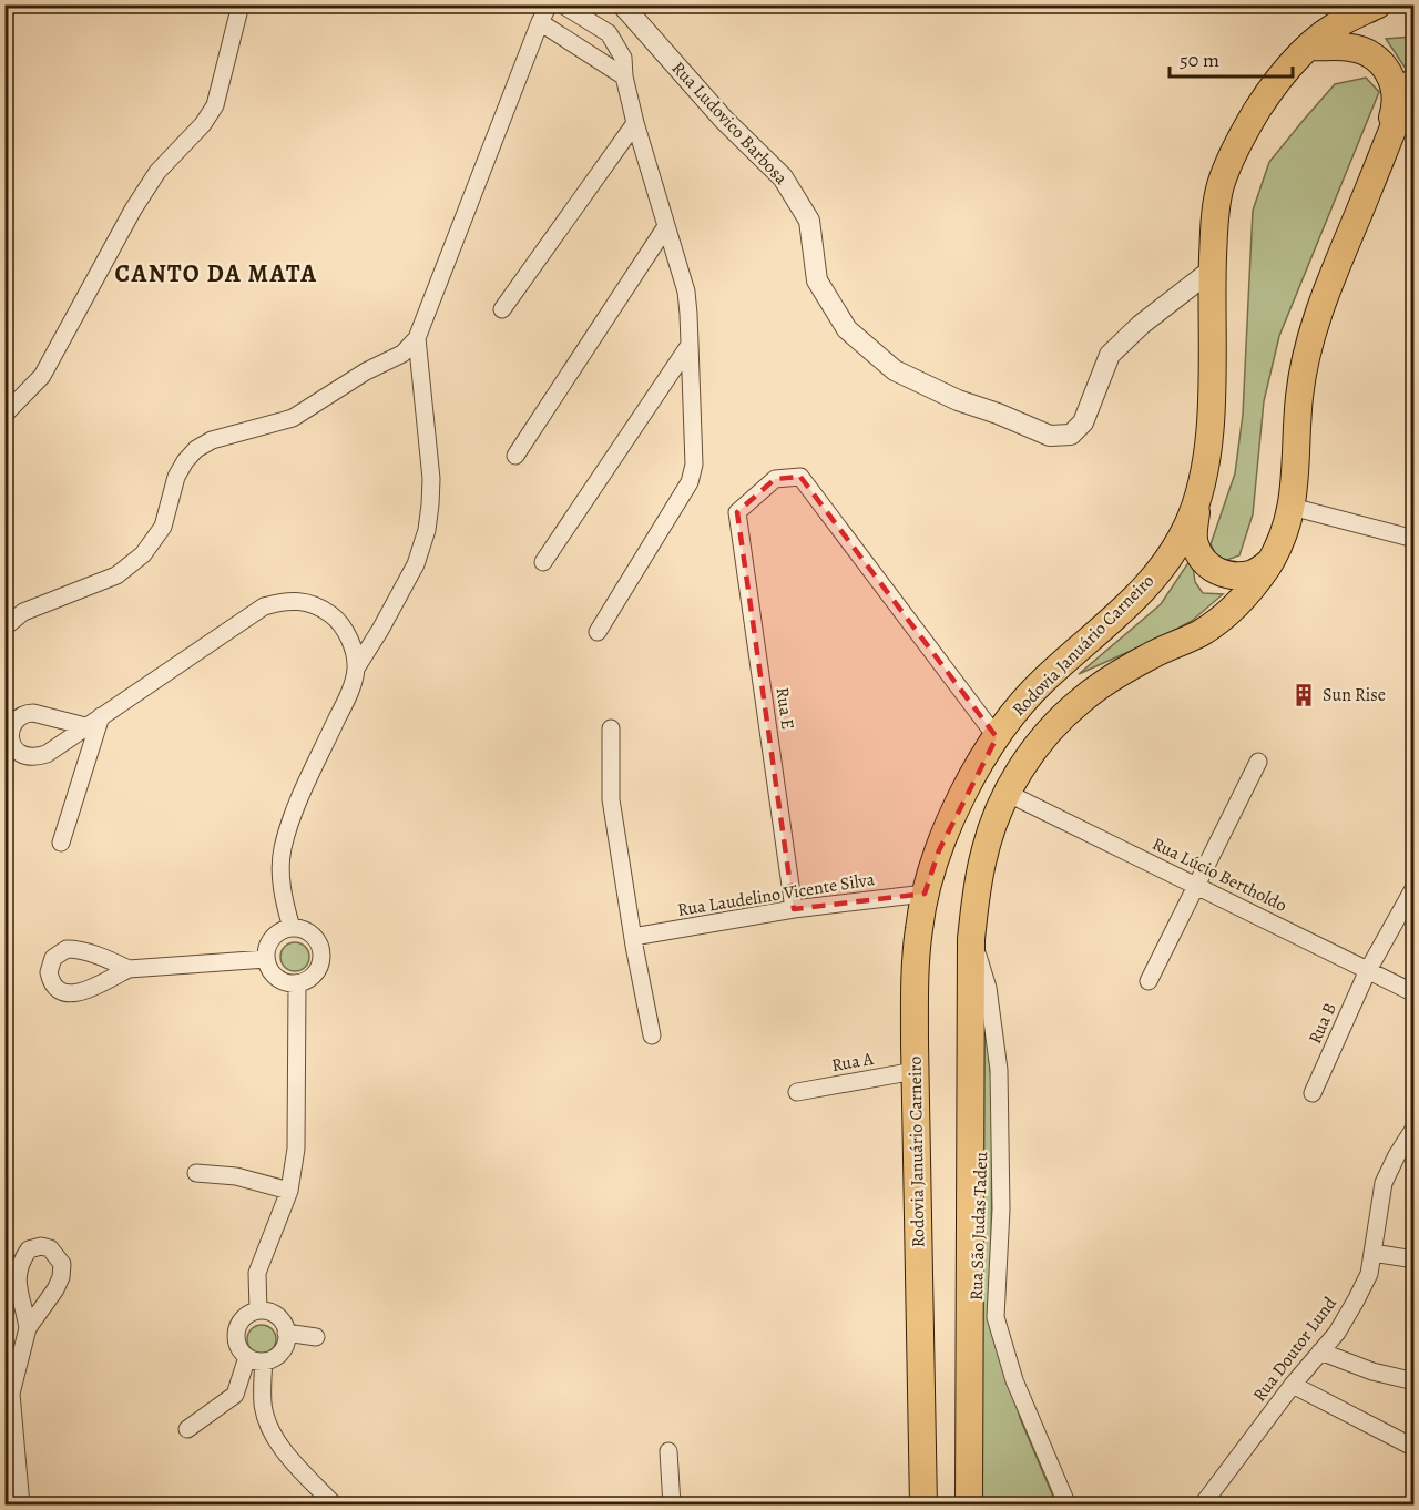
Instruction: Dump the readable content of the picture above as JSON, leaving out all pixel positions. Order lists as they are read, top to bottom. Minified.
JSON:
{"streets":{"highway":["Rodovia Januário Carneiro"],"street":["Rua Ludovico Barbosa","Rua E","Rua Lúcio Bertholdo","Rua Laudelino Vicente Silva","Rua B","Rua A","Rua São Judas Tadeu","Rua Doutor Lund"]},"crossings":[["Rua Ludovico Barbosa","Rodovia Januário Carneiro"],["Rodovia Januário Carneiro","Rua E"],["Rodovia Januário Carneiro","Rua Lúcio Bertholdo"],["Rodovia Januário Carneiro","Rua Laudelino Vicente Silva"],["Rodovia Januário Carneiro","Rua A"],["Rodovia Januário Carneiro","Rua São Judas Tadeu"],["Rua E","Rua Laudelino Vicente Silva"],["Rua Lúcio Bertholdo","Rua B"]],"districts":["CANTO DA MATA"],"places":{"building":["Sun Rise"]},"scale_bar":"50 m"}
